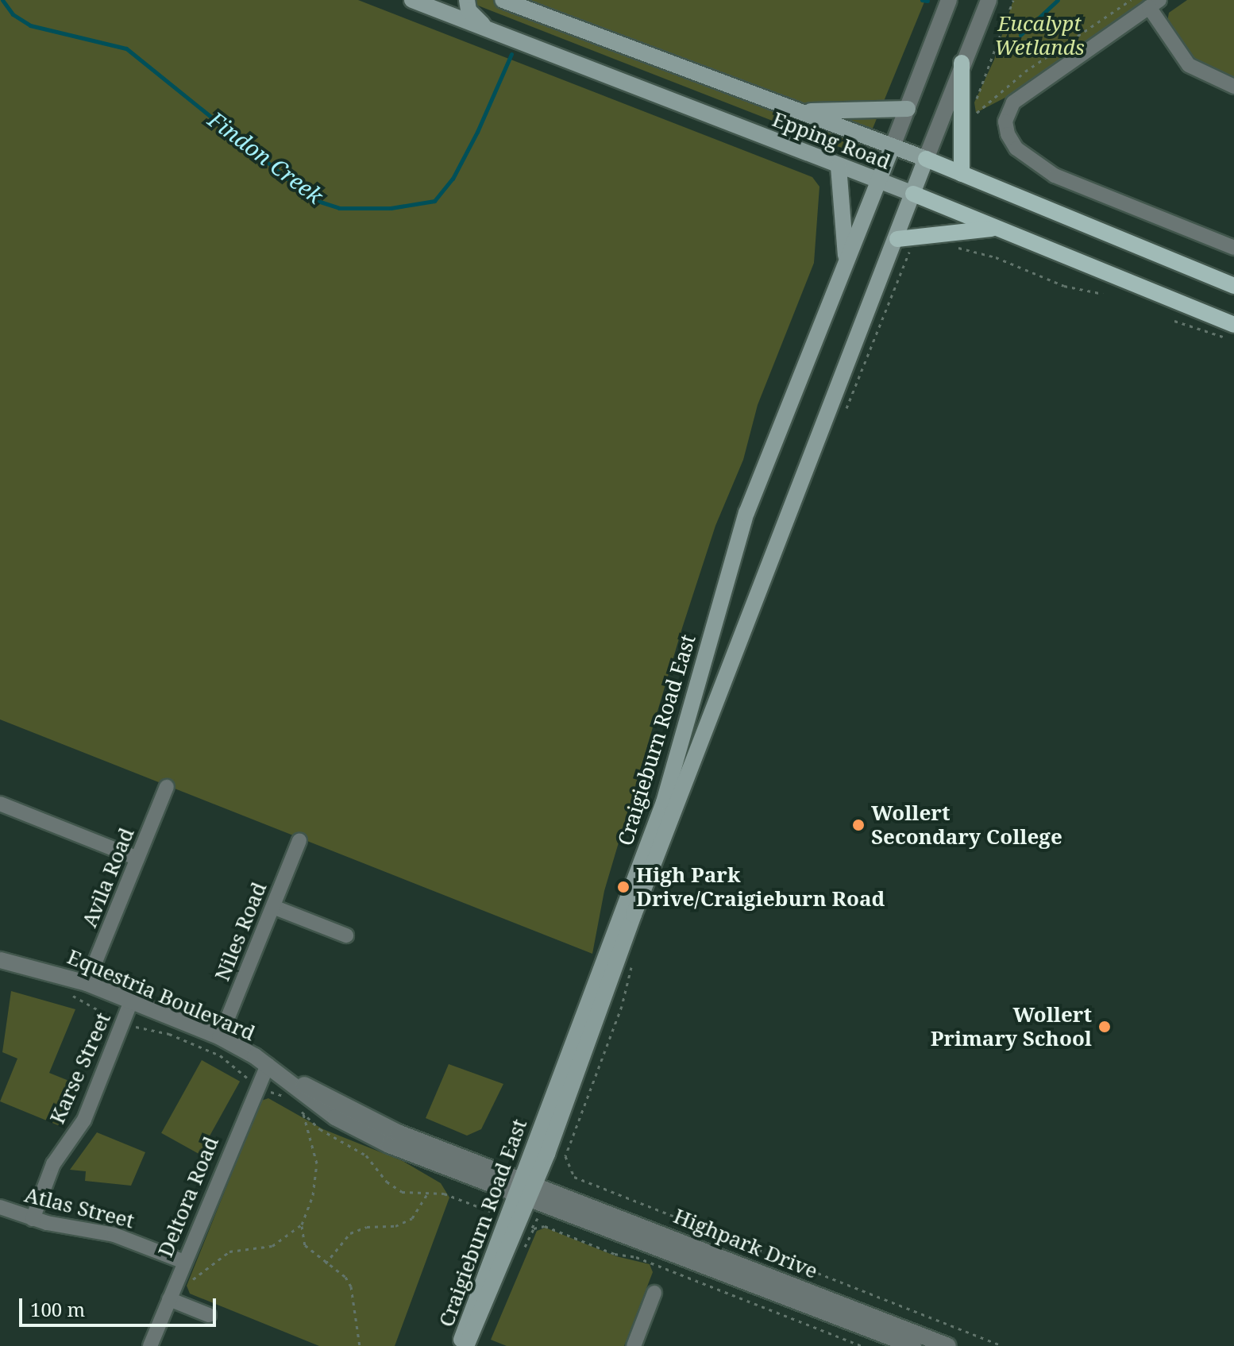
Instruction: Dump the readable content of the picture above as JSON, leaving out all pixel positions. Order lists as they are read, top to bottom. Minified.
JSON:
{"streets":{"main road":["Epping Road","Craigieburn Road East"],"street":["Avila Road","Niles Road","Equestria Boulevard","Karse Street","Deltora Road","Atlas Street","Highpark Drive"]},"crossings":[["Epping Road","Craigieburn Road East"],["Craigieburn Road East","Equestria Boulevard"],["Craigieburn Road East","Highpark Drive"],["Avila Road","Equestria Boulevard"],["Niles Road","Equestria Boulevard"],["Equestria Boulevard","Karse Street"],["Equestria Boulevard","Deltora Road"],["Equestria Boulevard","Highpark Drive"],["Karse Street","Atlas Street"],["Deltora Road","Atlas Street"]],"water":["Findon Creek"],"parks":["Eucalypt Wetlands"],"places":["Wollert Secondary College","High Park Drive/Craigieburn Road","Wollert Primary School"],"scale_bar":"100 m"}
